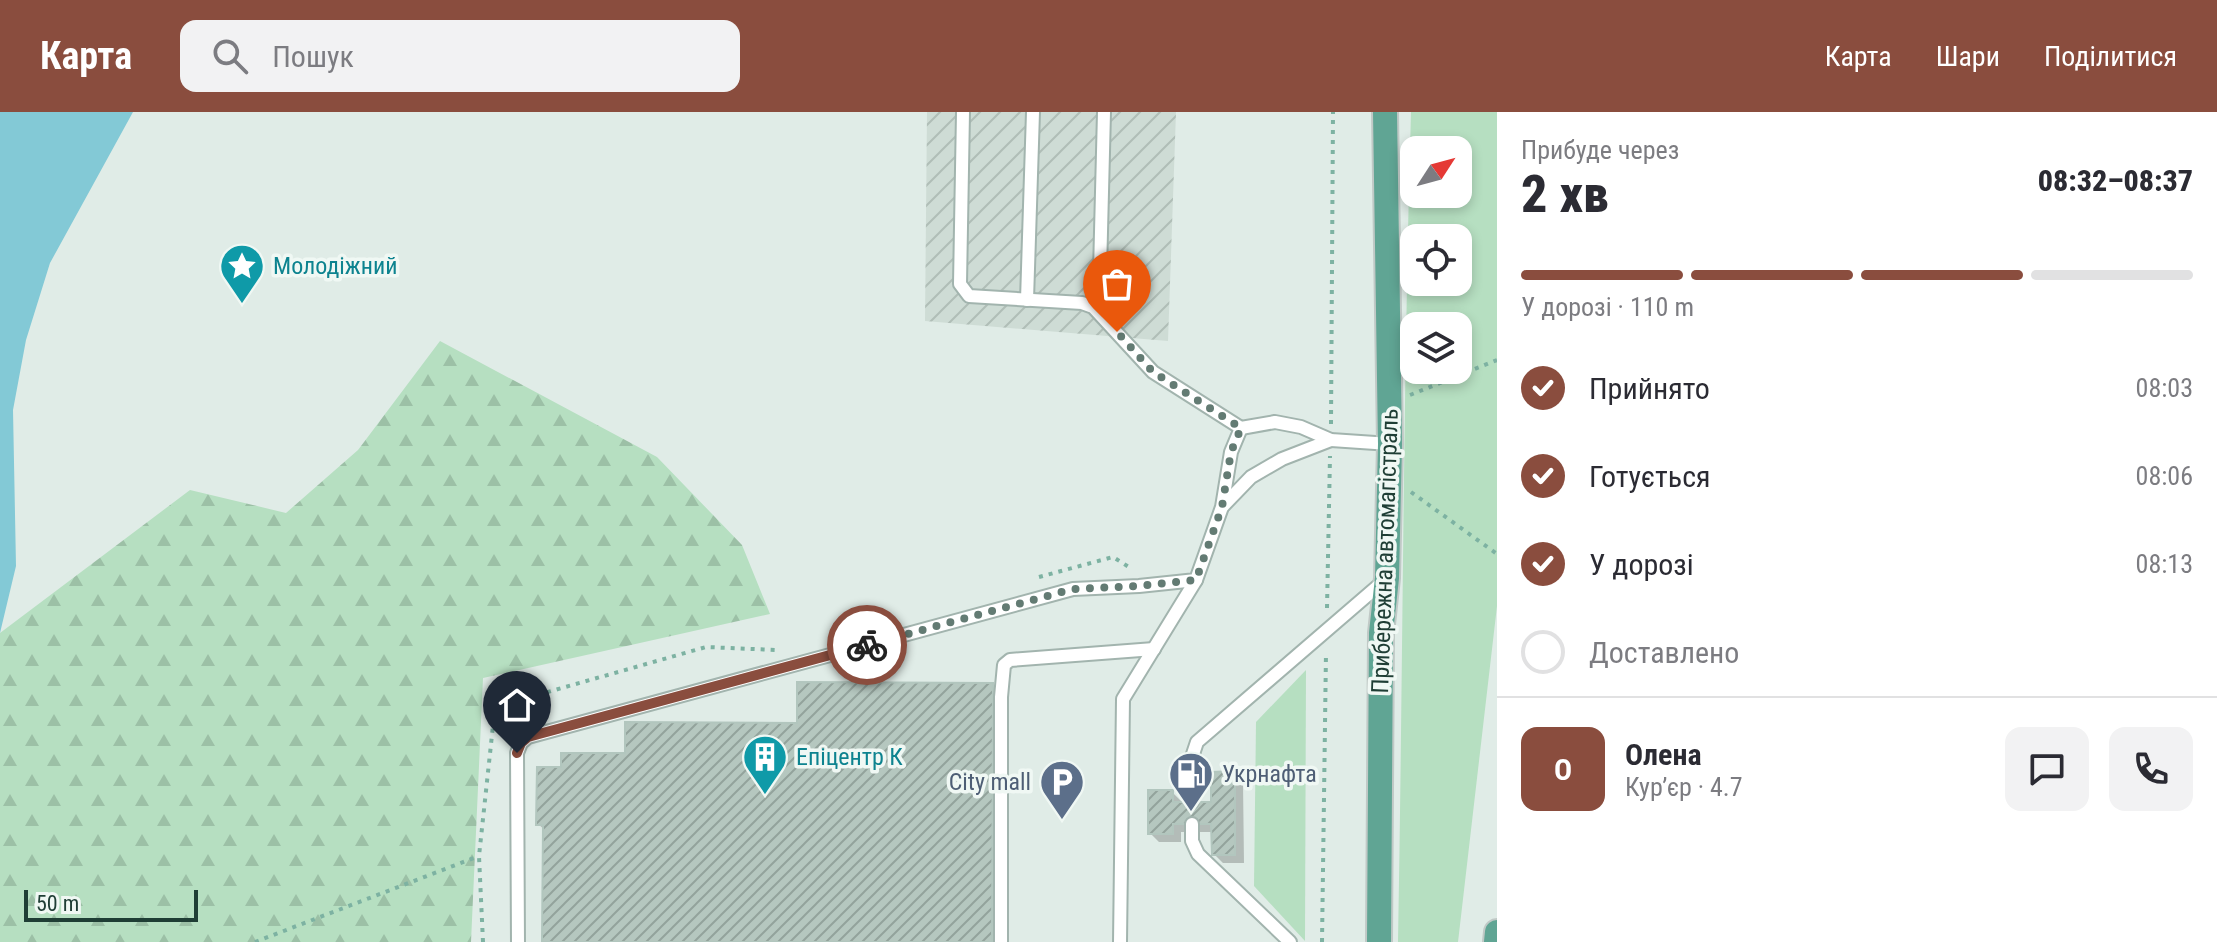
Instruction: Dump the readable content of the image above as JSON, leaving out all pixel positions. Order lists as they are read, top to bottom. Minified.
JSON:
{"streets":{"main road":["Прибережна автомагістраль"]},"places":{"place":["Молодіжний"],"building":["Епіцентр К"],"fuel station":["Укрнафта"],"parking":["City mall"]},"scale_bar":"50 m","north":"top right","page":{"header":"Карта","search":"Пошук","nav":["Карта","Шари","Поділитися"],"heading":["2 хв","Прибуде через","08:32–08:37"],"panel":["Олена","Кур’єр · 4.7"],"bar":"У дорозі · 110 m","list":[["Прийнято","08:03"],["Готується","08:06"],["У дорозі","08:13"],"Доставлено"],"round":"О","scale":"50 m"}}
